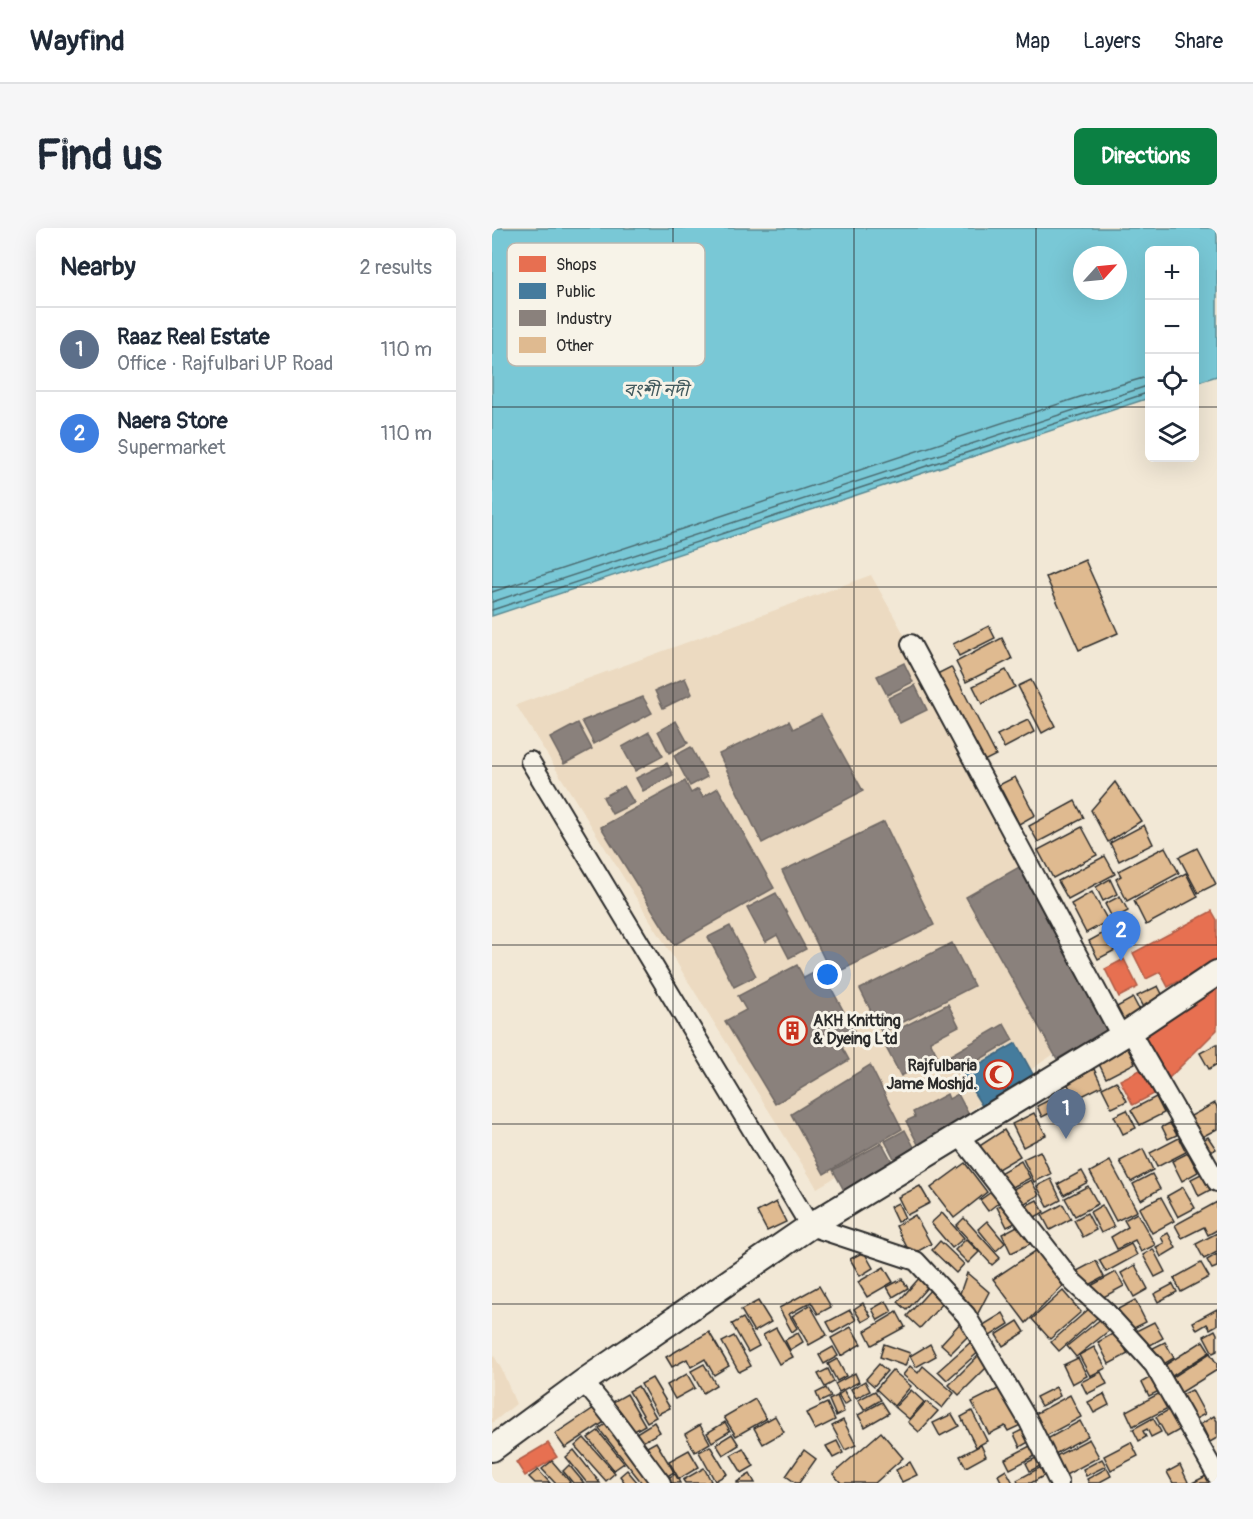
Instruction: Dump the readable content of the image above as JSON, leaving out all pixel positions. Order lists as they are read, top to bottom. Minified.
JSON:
{"water":["বংশী নদী"],"places":{"building":["AKH Knitting & Dyeing Ltd"],"mosque":["Rajfulbaria Jame Moshjd."]},"legend":["Shops","Public","Industry","Other"],"north":"top right","page":{"header":"Wayfind","nav":["Map","Layers","Share"],"buttons":"Directions","title":"Find us","heading":["Nearby","2 results"],"map_buttons":["+","−"],"list":[{"mark":"1","name":"Raaz Real Estate","note":"Office · Rajfulbari UP Road","value":"110 m"},{"mark":"2","name":"Naera Store","note":"Supermarket","value":"110 m"}],"pins":["2","1"]}}
